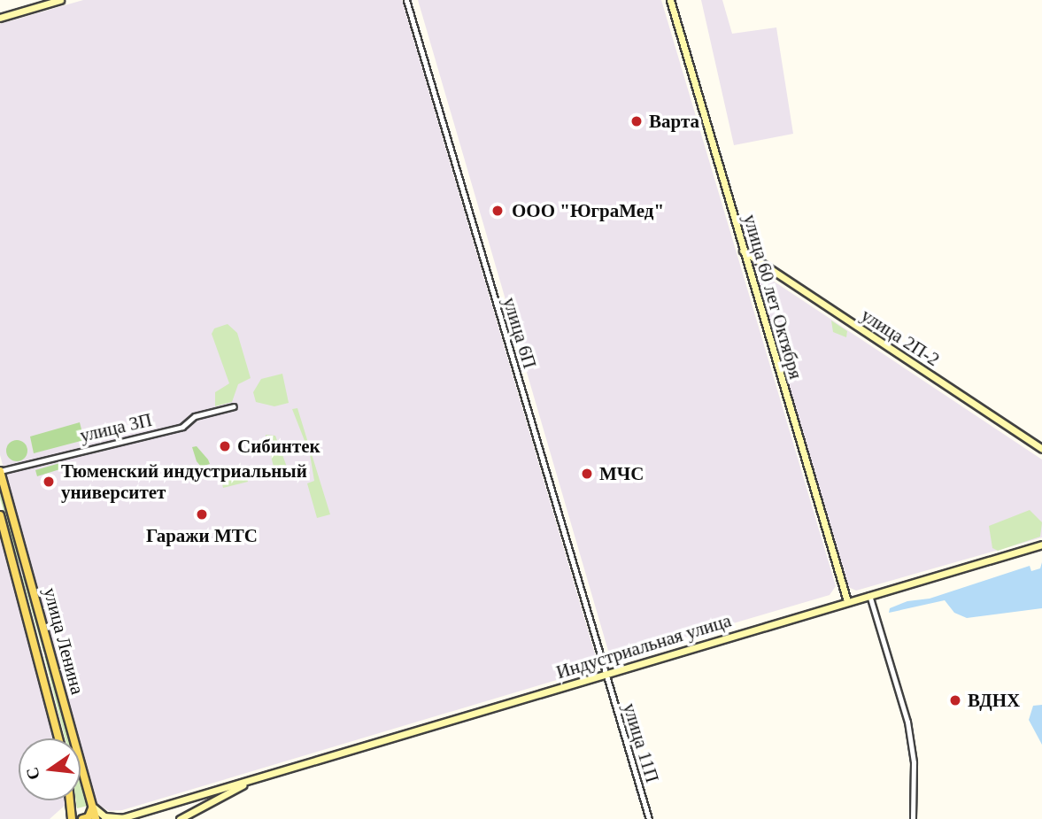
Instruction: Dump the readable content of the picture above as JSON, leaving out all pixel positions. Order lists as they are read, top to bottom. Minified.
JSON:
{"streets":{"main road":["улица 60 лет Октября","улица 2П-2","улица Ленина","Индустриальная улица"],"street":["улица 6П","улица 3П","улица 11П"]},"crossings":[["улица 60 лет Октября","улица 2П-2"],["улица 60 лет Октября","Индустриальная улица"],["улица 6П","Индустриальная улица"],["улица 6П","улица 11П"],["улица 3П","улица Ленина"],["Индустриальная улица","улица 11П"]],"places":["Варта","ООО \"ЮграМед\"","Сибинтек","МЧС","Тюменский индустриальный университет","Гаражи МТС","ВДНХ"],"north":"left"}
